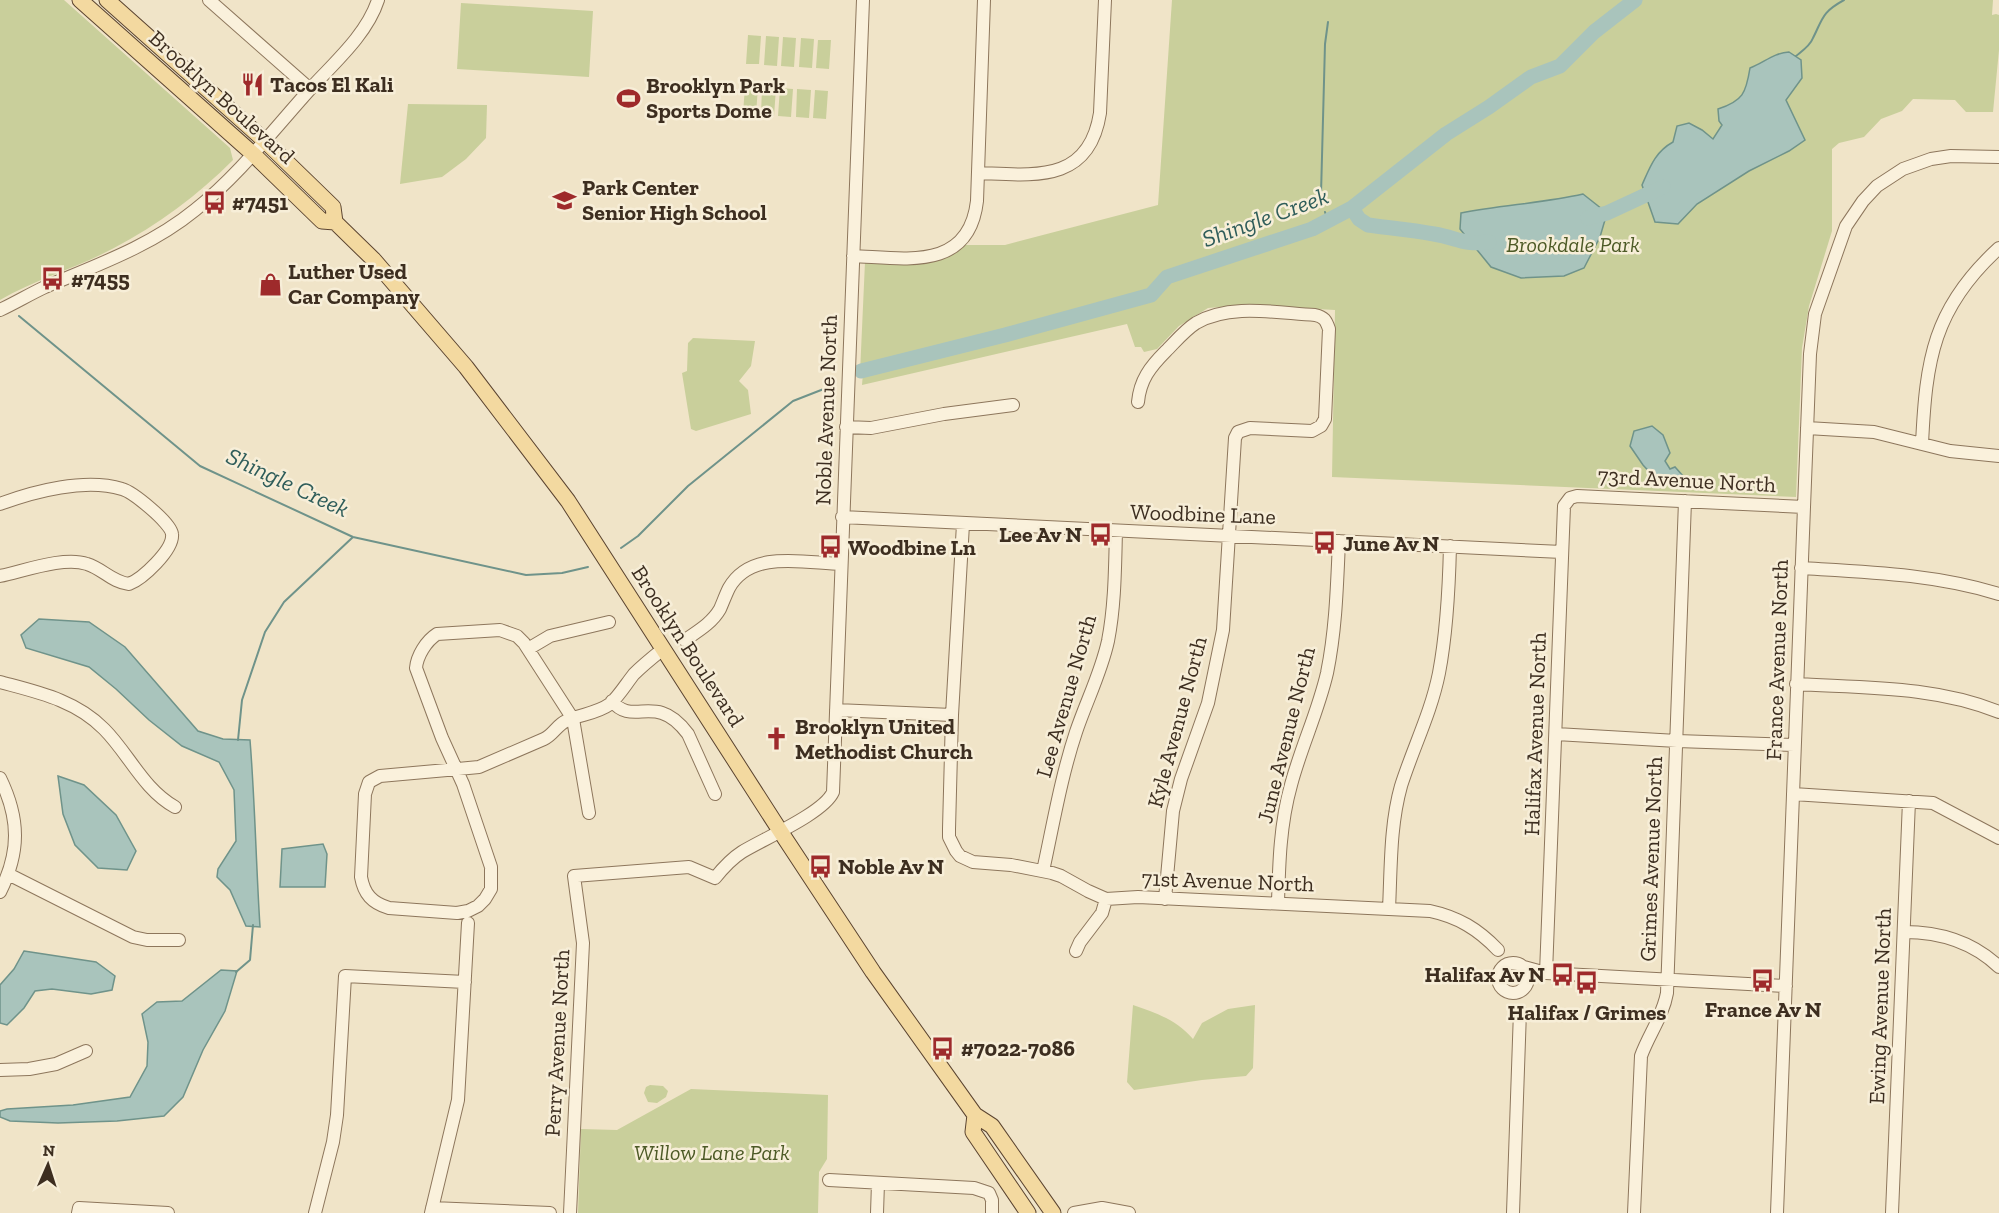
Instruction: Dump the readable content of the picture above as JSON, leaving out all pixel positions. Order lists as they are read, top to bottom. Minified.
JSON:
{"streets":{"main road":["Brooklyn Boulevard"],"street":["Noble Avenue North","73rd Avenue North","Woodbine Lane","France Avenue North","Lee Avenue North","Kyle Avenue North","Halifax Avenue North","June Avenue North","Grimes Avenue North","71st Avenue North","Ewing Avenue North","Perry Avenue North"]},"crossings":[["Brooklyn Boulevard","Noble Avenue North"],["Brooklyn Boulevard","Perry Avenue North"],["Noble Avenue North","Woodbine Lane"],["Noble Avenue North","Perry Avenue North"],["73rd Avenue North","France Avenue North"],["73rd Avenue North","Halifax Avenue North"],["73rd Avenue North","Grimes Avenue North"],["Woodbine Lane","Lee Avenue North"],["Woodbine Lane","Kyle Avenue North"],["Woodbine Lane","Halifax Avenue North"],["Woodbine Lane","June Avenue North"],["France Avenue North","71st Avenue North"],["Lee Avenue North","71st Avenue North"],["Kyle Avenue North","71st Avenue North"],["Halifax Avenue North","71st Avenue North"],["June Avenue North","71st Avenue North"],["Grimes Avenue North","71st Avenue North"]],"water":["Shingle Creek"],"parks":["Brookdale Park","Willow Lane Park"],"places":{"restaurant":["Tacos El Kali"],"sports":["Brooklyn Park Sports Dome"],"school or university":["Park Center Senior High School"],"bus stop":["#7451","#7455","Lee Av N","June Av N","Woodbine Ln","Noble Av N","Halifax Av N","France Av N","Halifax / Grimes","#7022-7086"],"shop":["Luther Used Car Company"],"church":["Brooklyn United Methodist Church"]},"north":"top"}
